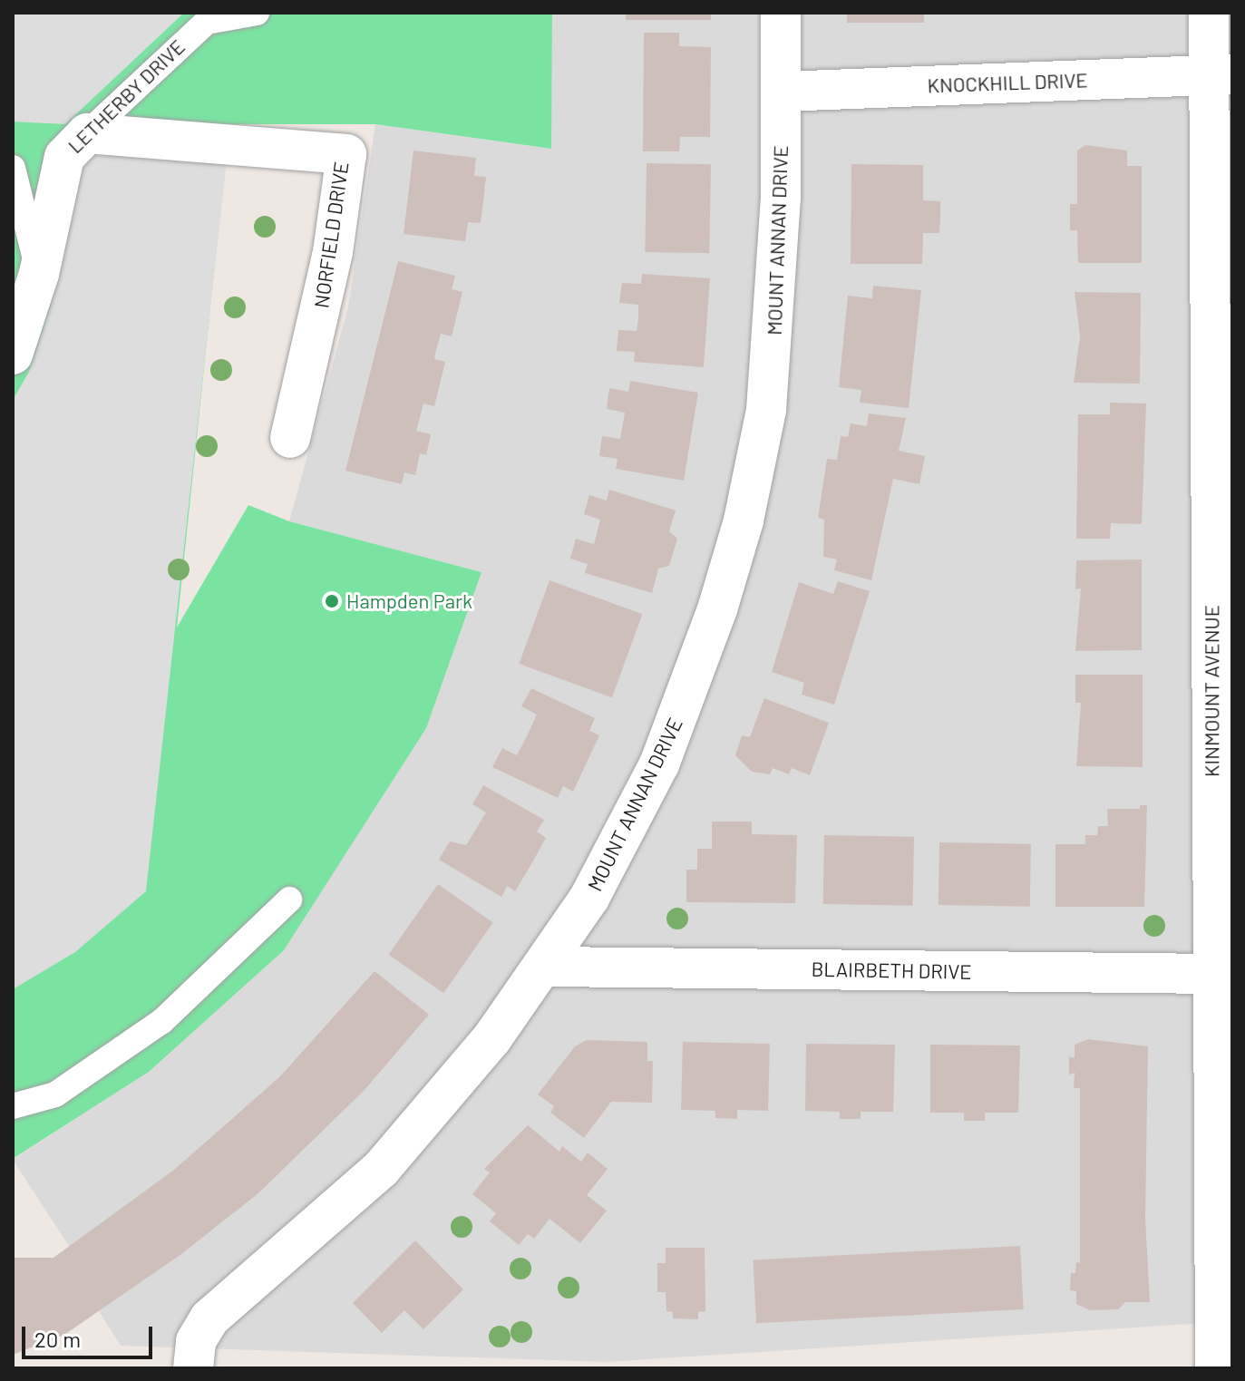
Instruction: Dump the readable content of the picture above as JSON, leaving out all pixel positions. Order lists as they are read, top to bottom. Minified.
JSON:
{"streets":{"street":["KNOCKHILL DRIVE","LETHERBY DRIVE","NORFIELD DRIVE","MOUNT ANNAN DRIVE","KINMOUNT AVENUE","BLAIRBETH DRIVE"]},"crossings":[["KNOCKHILL DRIVE","MOUNT ANNAN DRIVE"],["KNOCKHILL DRIVE","KINMOUNT AVENUE"],["LETHERBY DRIVE","NORFIELD DRIVE"],["MOUNT ANNAN DRIVE","BLAIRBETH DRIVE"],["KINMOUNT AVENUE","BLAIRBETH DRIVE"]],"places":["Hampden Park"],"scale_bar":"20 m"}
